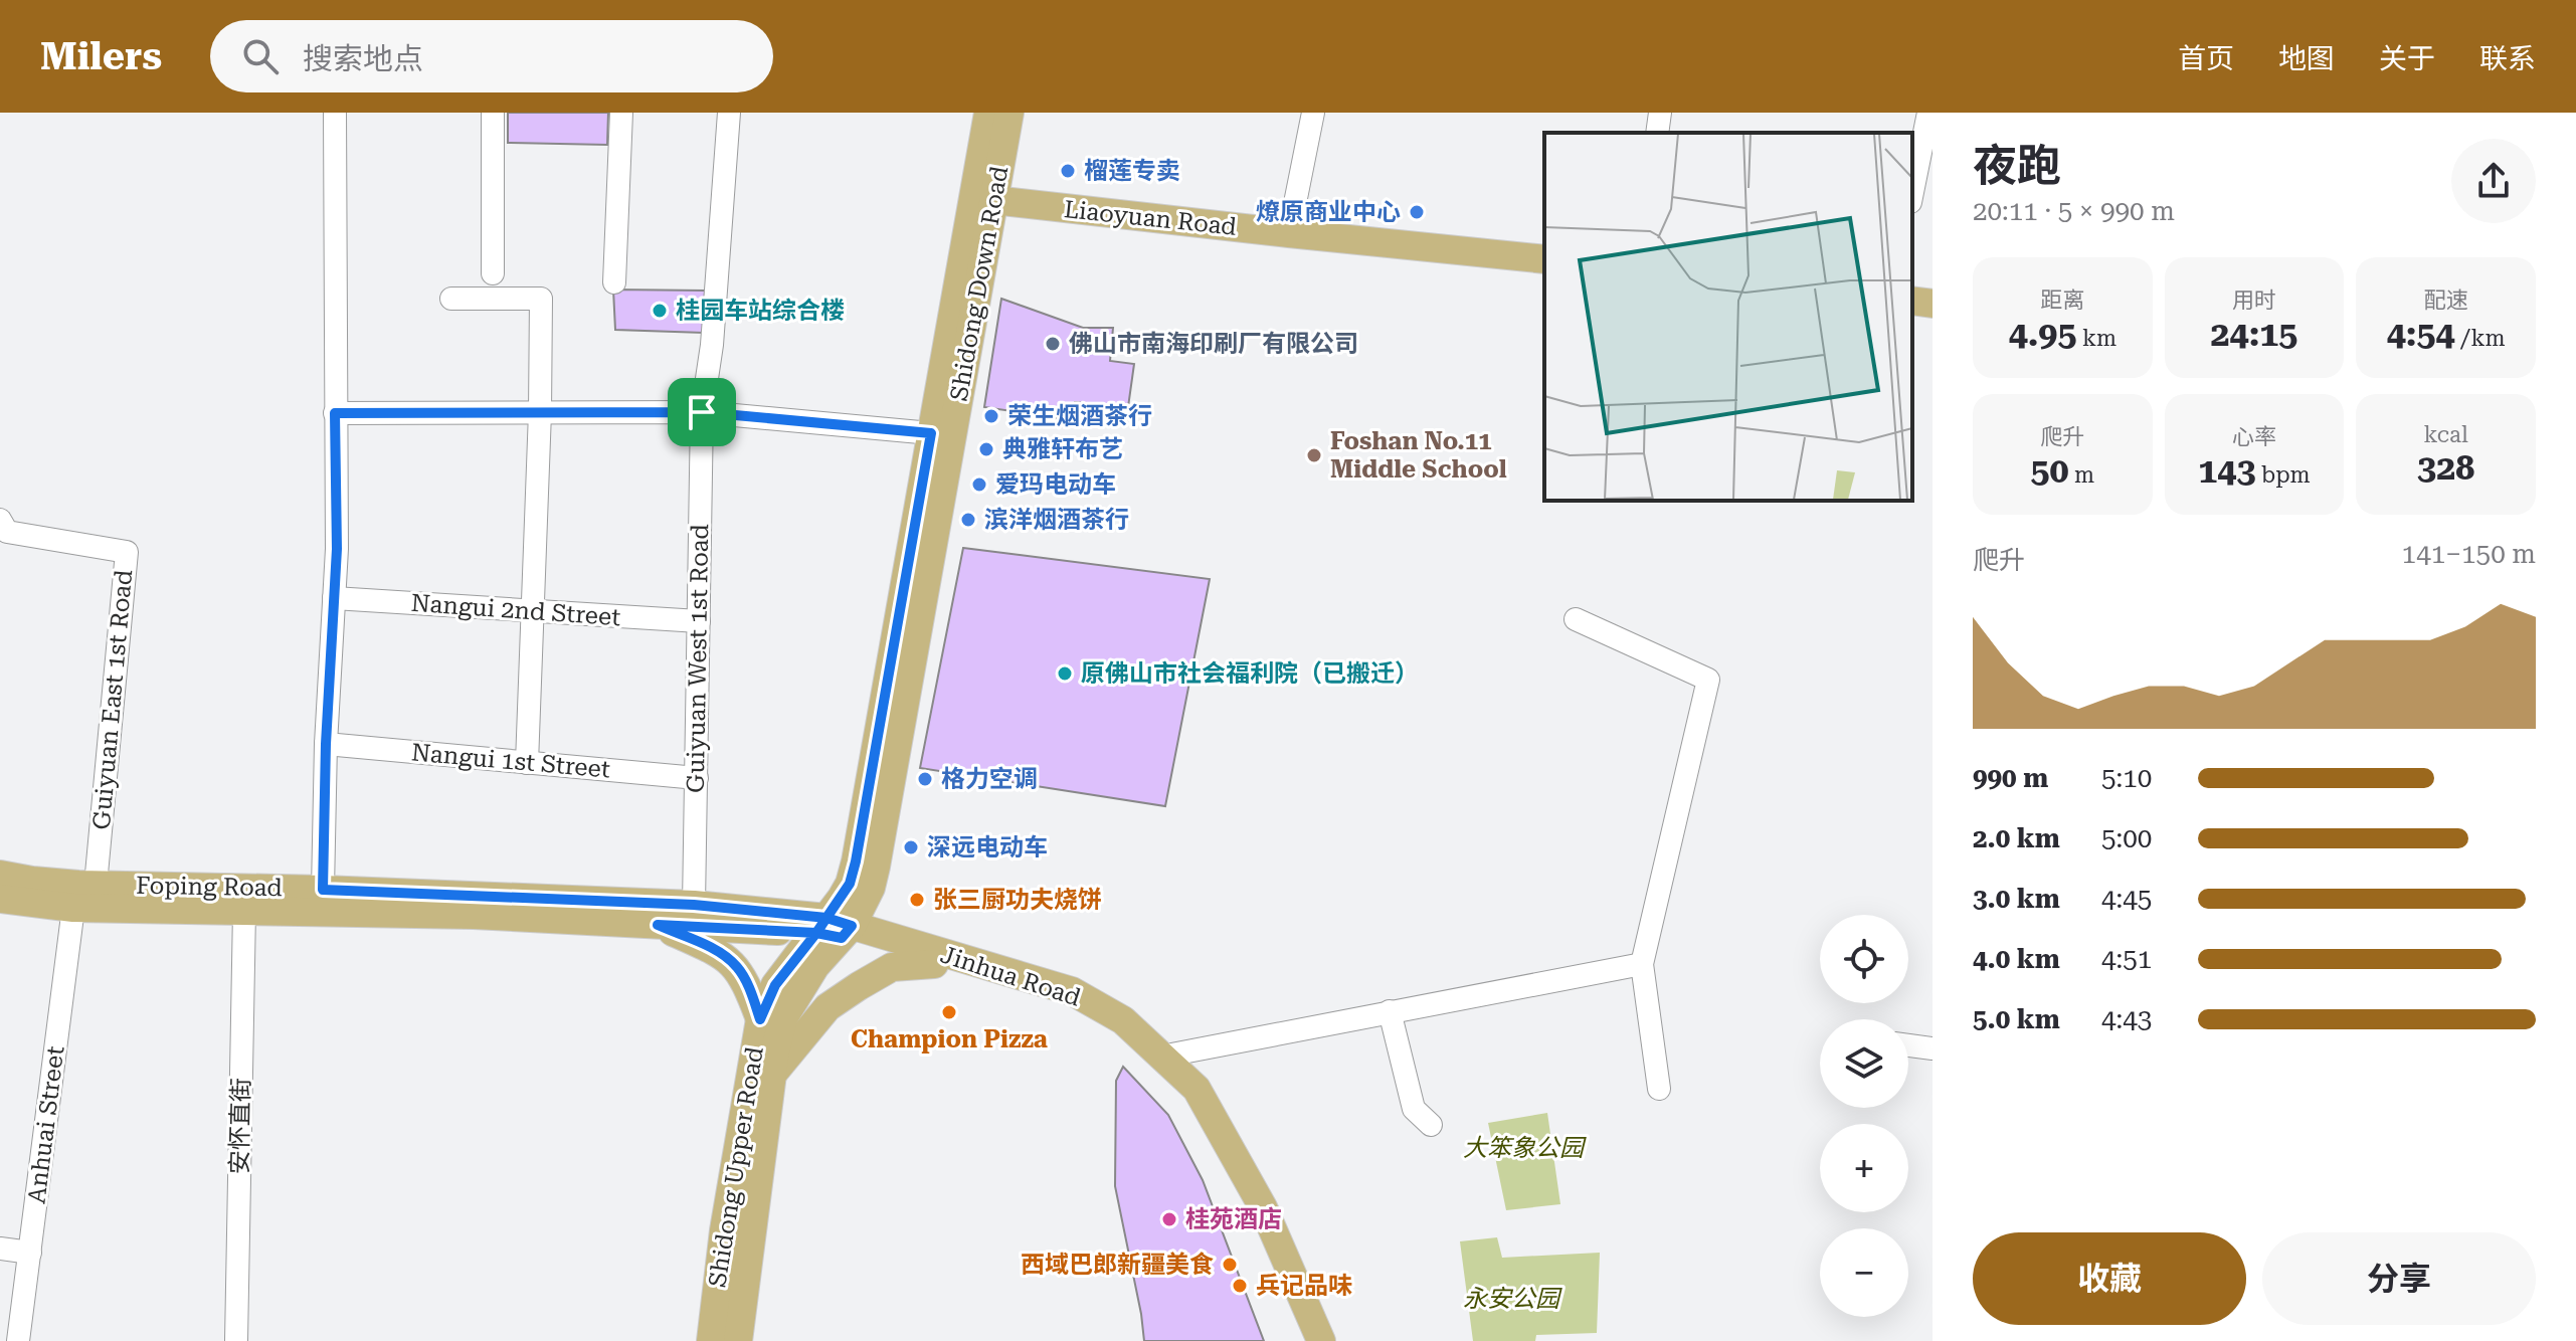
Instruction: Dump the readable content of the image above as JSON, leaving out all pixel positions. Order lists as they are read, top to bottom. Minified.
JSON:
{"streets":{"main road":["Liaoyuan Road","Shidong Down Road","Foping Road","Jinhua Road","Shidong Upper Road"],"street":["Nangui 2nd Street","Guiyuan West 1st Road","Guiyuan East 1st Road","Nangui 1st Street","Anhuai Street","安怀直街"]},"crossings":[["Liaoyuan Road","Shidong Down Road"],["Shidong Down Road","Foping Road"],["Shidong Down Road","Jinhua Road"],["Shidong Down Road","Shidong Upper Road"],["Nangui 2nd Street","Guiyuan West 1st Road"],["Guiyuan West 1st Road","Nangui 1st Street"],["Guiyuan West 1st Road","Foping Road"],["Guiyuan East 1st Road","Foping Road"],["Foping Road","Jinhua Road"],["Foping Road","Anhuai Street"],["Foping Road","安怀直街"],["Foping Road","Shidong Upper Road"],["Jinhua Road","Shidong Upper Road"]],"parks":["大笨象公园","永安公园"],"places":["榴莲专卖","燎原商业中心","桂园车站综合楼","佛山市南海印刷厂有限公司","荣生烟酒茶行","典雅轩布艺","Foshan No.11 Middle School","爱玛电动车","滨洋烟酒茶行","原佛山市社会福利院（已搬迁）","格力空调","深远电动车","张三厨功夫烧饼","Champion Pizza","桂苑酒店","西域巴郎新疆美食","兵记品味"],"page":{"header":"Milers","search":"搜索地点","nav":["首页","地图","关于","联系"],"heading":["夜跑","20:11 · 5 × 990 m"],"stats":[["距离","4.95 km"],["用时","24:15"],["配速","4:54 /km"],["爬升","50 m"],["心率","143 bpm"],["kcal","328"]],"chart":["爬升","141–150 m"],"list":[{"name":"990 m","note":"5:10"},{"name":"2.0 km","note":"5:00"},{"name":"3.0 km","note":"4:45"},{"name":"4.0 km","note":"4:51"},{"name":"5.0 km","note":"4:43"}],"map_buttons":["+","−"],"buttons":["收藏","分享"]}}
